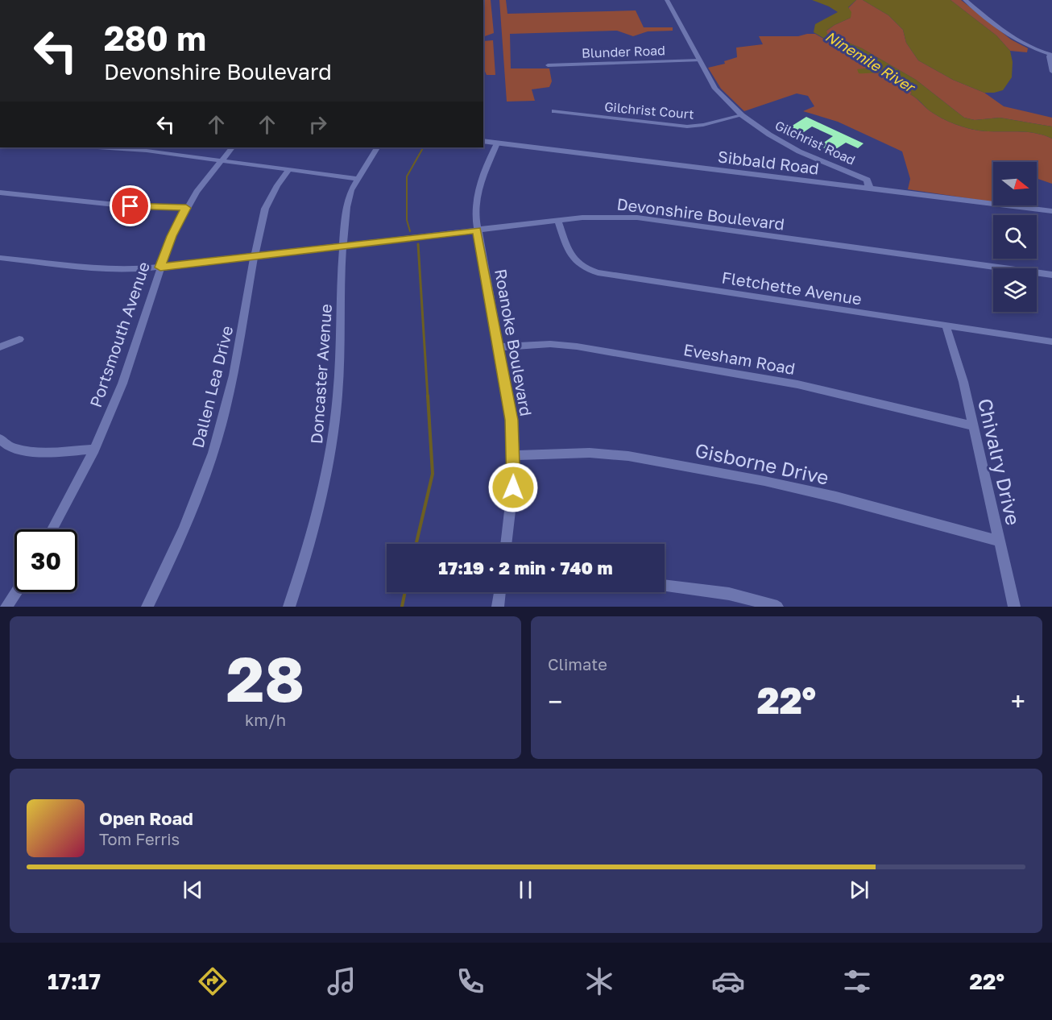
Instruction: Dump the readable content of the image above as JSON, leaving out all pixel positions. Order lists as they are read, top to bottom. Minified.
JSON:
{"streets":{"street":["Blunder Road","Gilchrist Court","Gilchrist Road","Sibbald Road","Devonshire Boulevard","Fletchette Avenue","Portsmouth Avenue","Roanoke Boulevard","Evesham Road","Doncaster Avenue","Dallen Lea Drive","Chivalry Drive","Gisborne Drive"]},"crossings":[["Blunder Road","Gilchrist Road"],["Gilchrist Court","Gilchrist Road"],["Gilchrist Road","Sibbald Road"],["Sibbald Road","Roanoke Boulevard"],["Devonshire Boulevard","Fletchette Avenue"],["Devonshire Boulevard","Portsmouth Avenue"],["Devonshire Boulevard","Roanoke Boulevard"],["Devonshire Boulevard","Doncaster Avenue"],["Devonshire Boulevard","Dallen Lea Drive"],["Fletchette Avenue","Chivalry Drive"],["Roanoke Boulevard","Evesham Road"],["Roanoke Boulevard","Gisborne Drive"],["Evesham Road","Chivalry Drive"],["Chivalry Drive","Gisborne Drive"]],"water":["Ninemile River"],"north":"right","page":{"turn":["280 m","Devonshire Boulevard"],"limit":"30","trip":"17:19 · 2 min · 740 m","tile":[["28","km/h"],"Climate"],"heat":["−","22°","+"],"song":["Open Road","Tom Ferris"],"tabs":["17:17","22°"]}}
